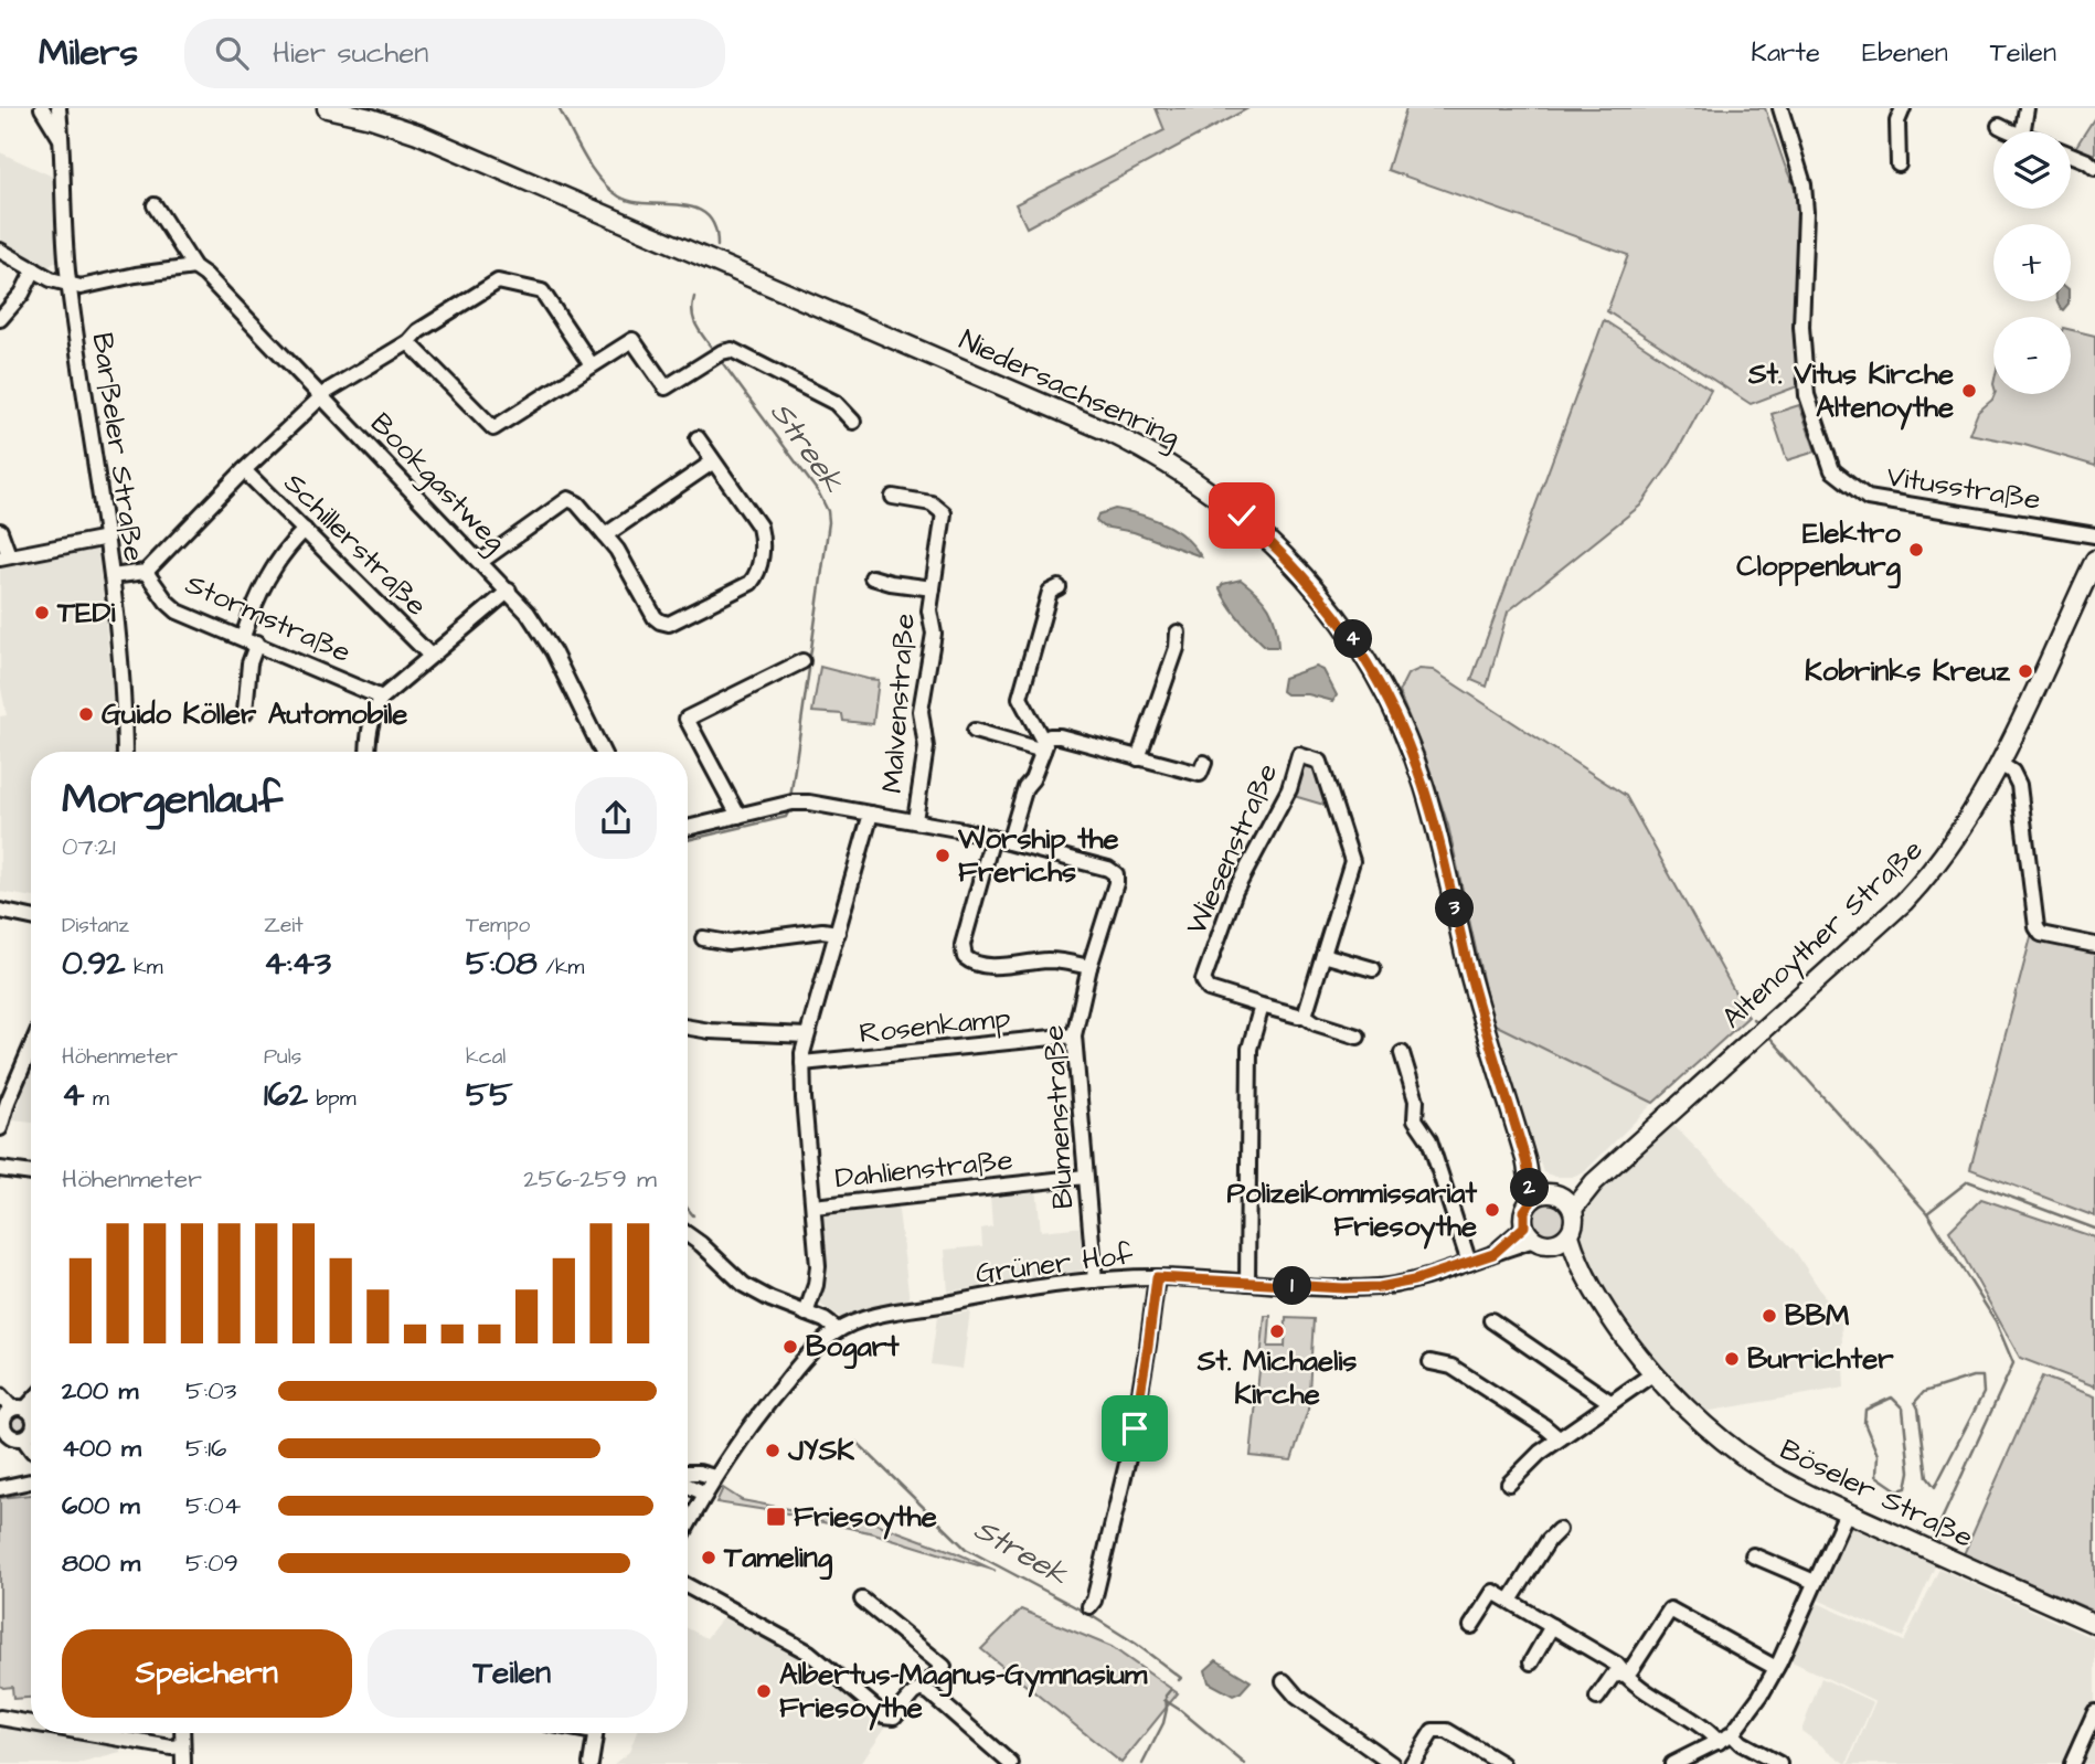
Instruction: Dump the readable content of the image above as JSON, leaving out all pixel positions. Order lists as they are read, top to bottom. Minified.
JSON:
{"streets":{"main road":["Niedersachsenring","Altenoyther Straße","Böseler Straße"],"street":["Barßeler Straße","Bookgastweg","Vitusstraße","Schillerstraße","Stormstraße","Malvenstraße","Wiesenstraße","Rosenkamp","Blumenstraße","Dahlienstraße","Grüner Hof"]},"crossings":[["Niedersachsenring","Altenoyther Straße"],["Niedersachsenring","Grüner Hof"],["Niedersachsenring","Böseler Straße"],["Altenoyther Straße","Grüner Hof"],["Altenoyther Straße","Böseler Straße"],["Rosenkamp","Blumenstraße"],["Blumenstraße","Dahlienstraße"],["Blumenstraße","Grüner Hof"],["Grüner Hof","Böseler Straße"]],"water":["Streek"],"places":{"other":["St. Vitus Kirche Altenoythe","Elektro Cloppenburg","TEDi","Kobrinks Kreuz","Guido Köller Automobile","Worship the Frerichs","Polizeikommissariat Friesoythe","BBM","St. Michaelis Kirche","Bogart","Burrichter","JYSK","Tameling","Albertus-Magnus-Gymnasium Friesoythe"],"transit":["Friesoythe"]},"page":{"header":"Milers","search":"Hier suchen","nav":["Karte","Ebenen","Teilen"],"map_buttons":["+","−"],"pins":["4","3","2","1"],"heading":["Morgenlauf","07:21"],"stats":[["Distanz","0.92 km"],["Zeit","4:43"],["Tempo","5:08 /km"],["Höhenmeter","4 m"],["Puls","162 bpm"],["kcal","55"]],"chart":["Höhenmeter","256–259 m"],"list":[{"name":"200 m","note":"5:03"},{"name":"400 m","note":"5:16"},{"name":"600 m","note":"5:04"},{"name":"800 m","note":"5:09"}],"buttons":["Speichern","Teilen"]}}
